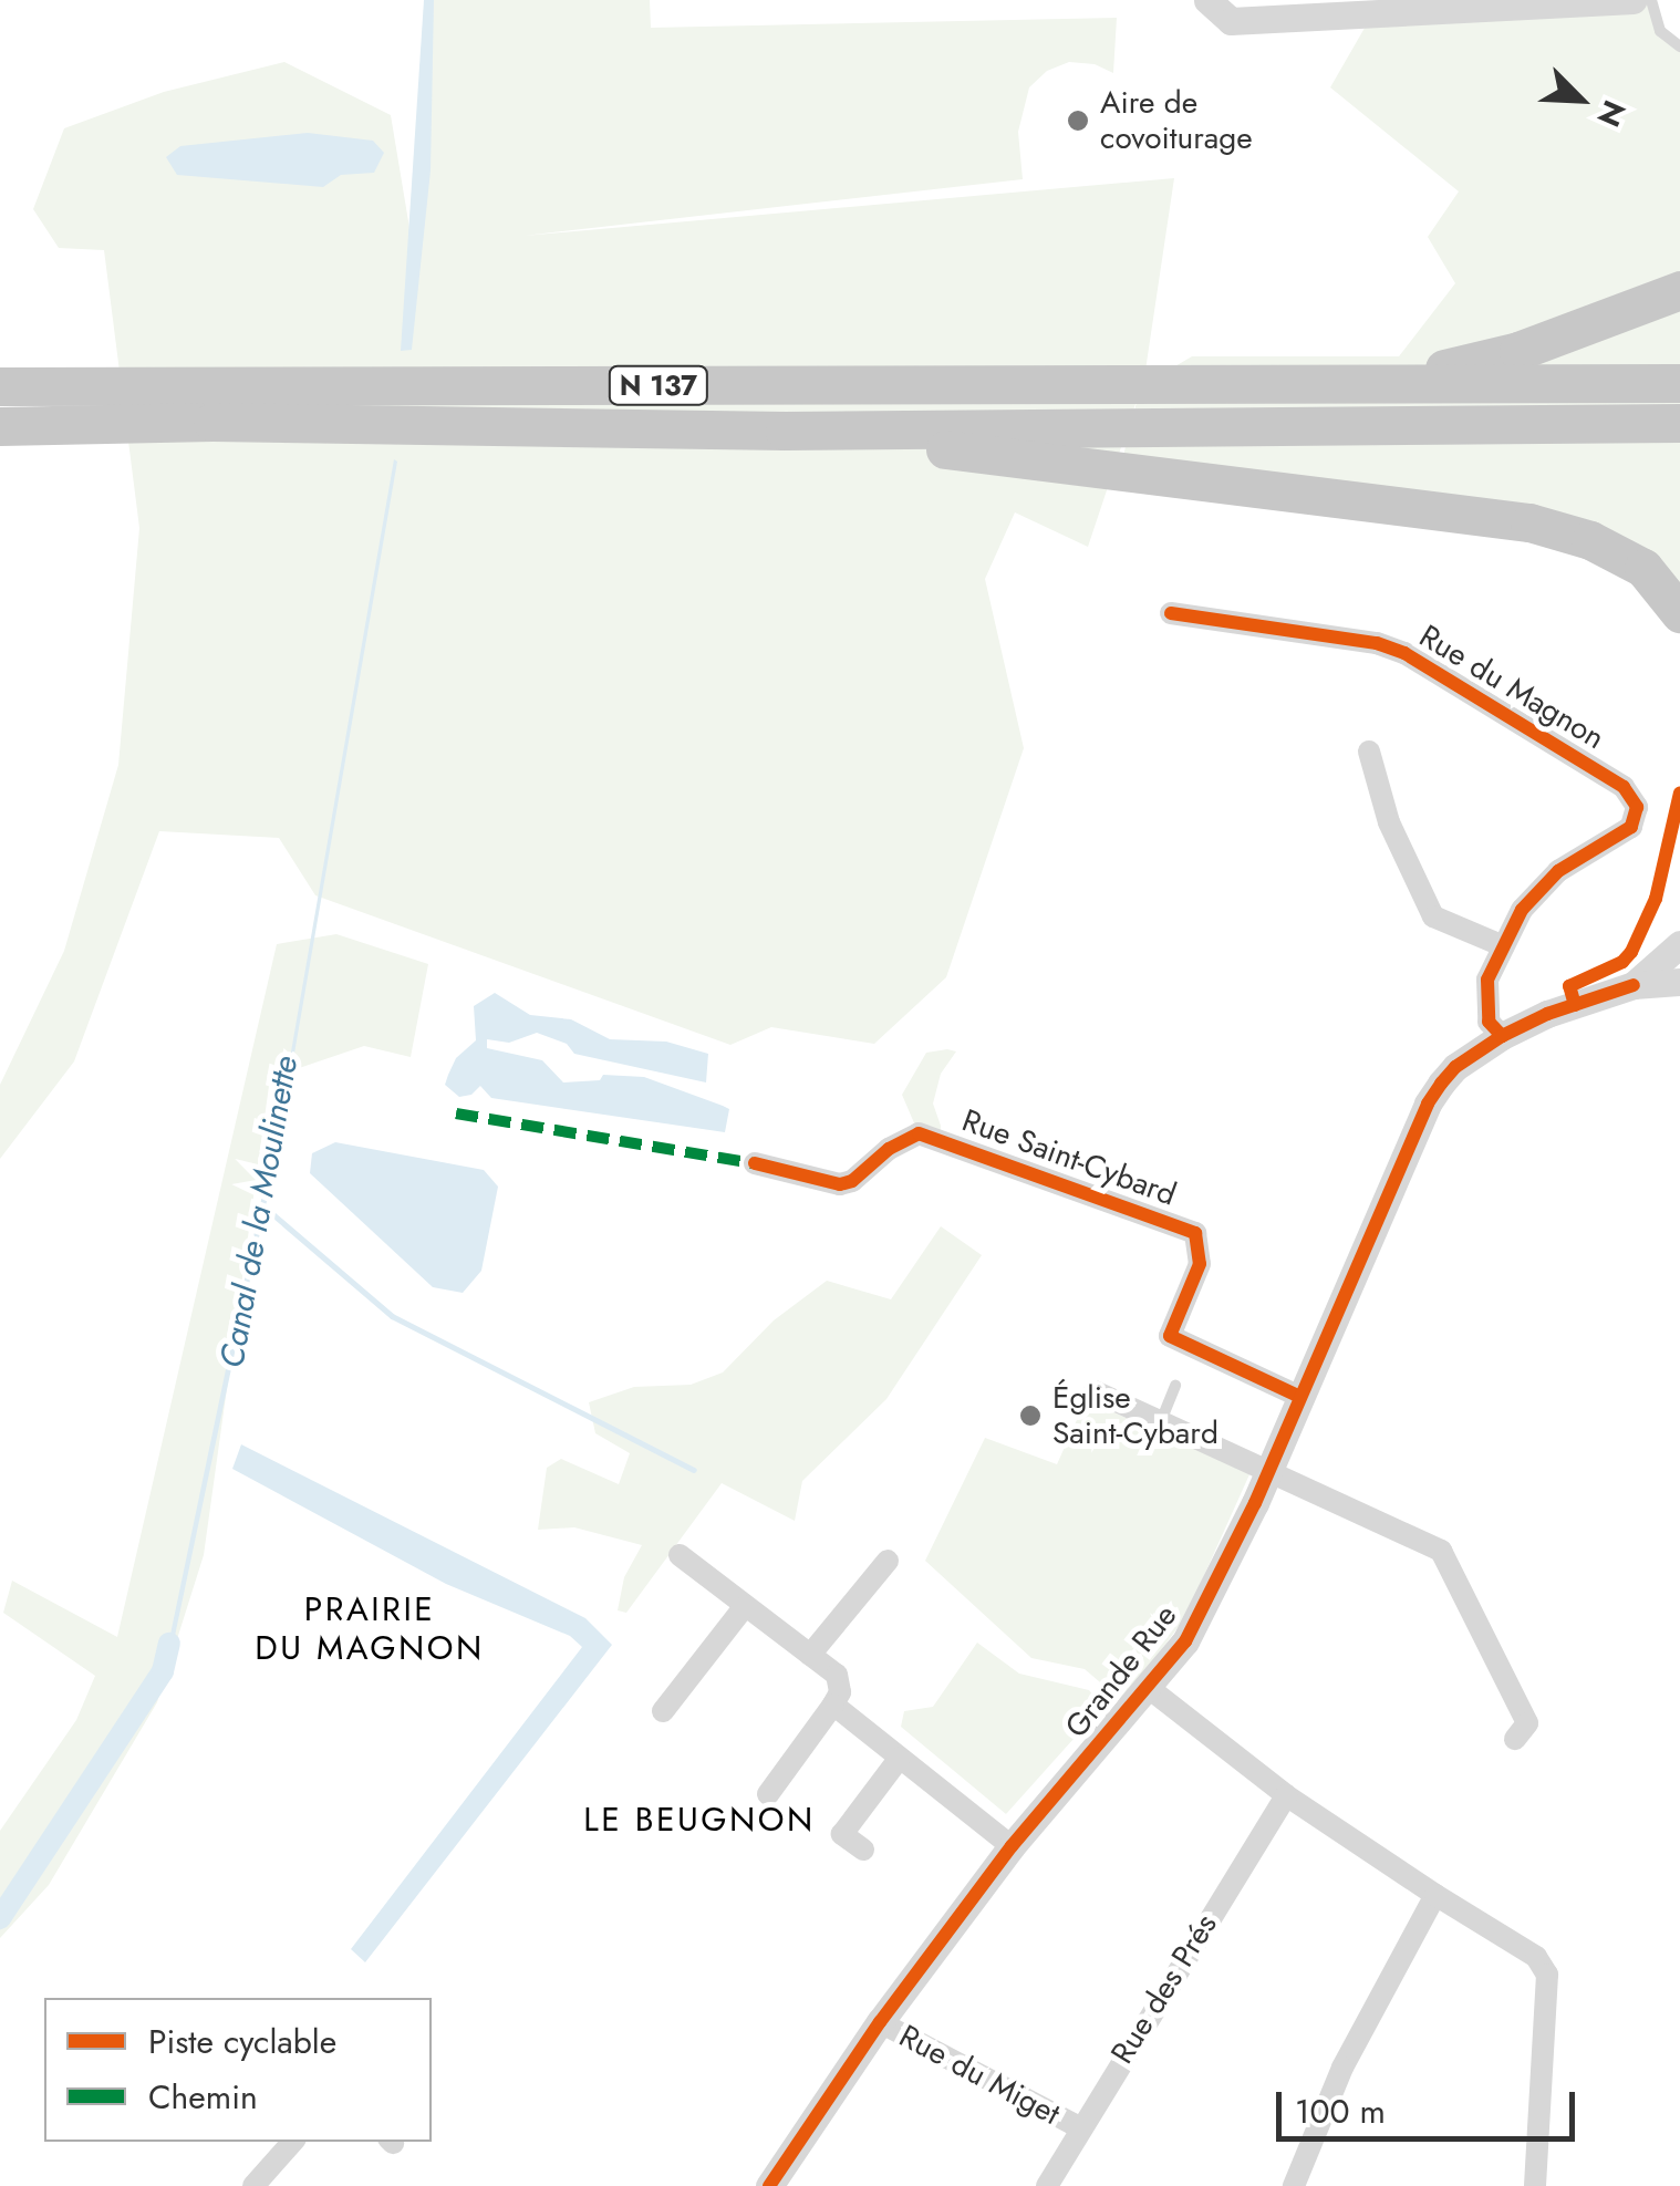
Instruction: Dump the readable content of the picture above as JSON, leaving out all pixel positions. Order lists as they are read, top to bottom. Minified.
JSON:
{"streets":{"highway":["N 137"],"street":["Rue du Magnon","Rue Saint-Cybard","Grande Rue","Rue des Prés","Rue du Miget"]},"crossings":[["Rue Saint-Cybard","Grande Rue"],["Grande Rue","Rue du Miget"],["Rue des Prés","Rue du Miget"]],"districts":["PRAIRIE DU MAGNON","LE BEUGNON"],"water":["Canal de la Moulinette"],"places":["Aire de covoiturage","Église Saint-Cybard"],"legend":["Piste cyclable","Chemin"],"scale_bar":"100 m","north":"bottom right"}
